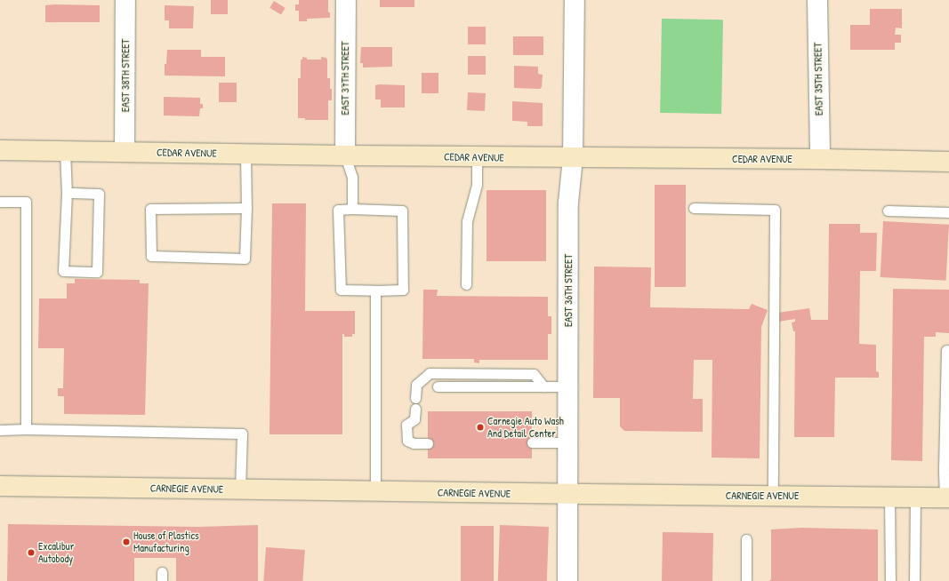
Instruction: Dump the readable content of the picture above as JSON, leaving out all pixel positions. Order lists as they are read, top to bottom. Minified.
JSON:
{"streets":{"street":["EAST 38TH STREET","EAST 37TH STREET","EAST 35TH STREET","CEDAR AVENUE","EAST 36TH STREET","CARNEGIE AVENUE"]},"crossings":[["EAST 38TH STREET","CEDAR AVENUE"],["EAST 37TH STREET","CEDAR AVENUE"],["EAST 35TH STREET","CEDAR AVENUE"],["CEDAR AVENUE","EAST 36TH STREET"],["EAST 36TH STREET","CARNEGIE AVENUE"]],"places":["Carnegie Auto Wash And Detail Center","House of Plastics Manufacturing","Excalibur Autobody"]}
